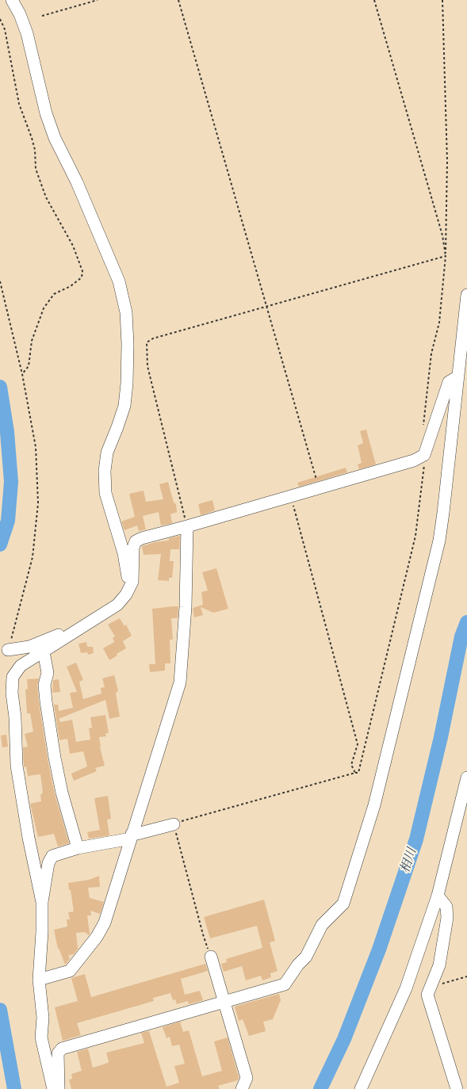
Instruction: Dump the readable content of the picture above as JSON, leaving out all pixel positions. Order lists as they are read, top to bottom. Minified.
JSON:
{"water":["相川"]}
